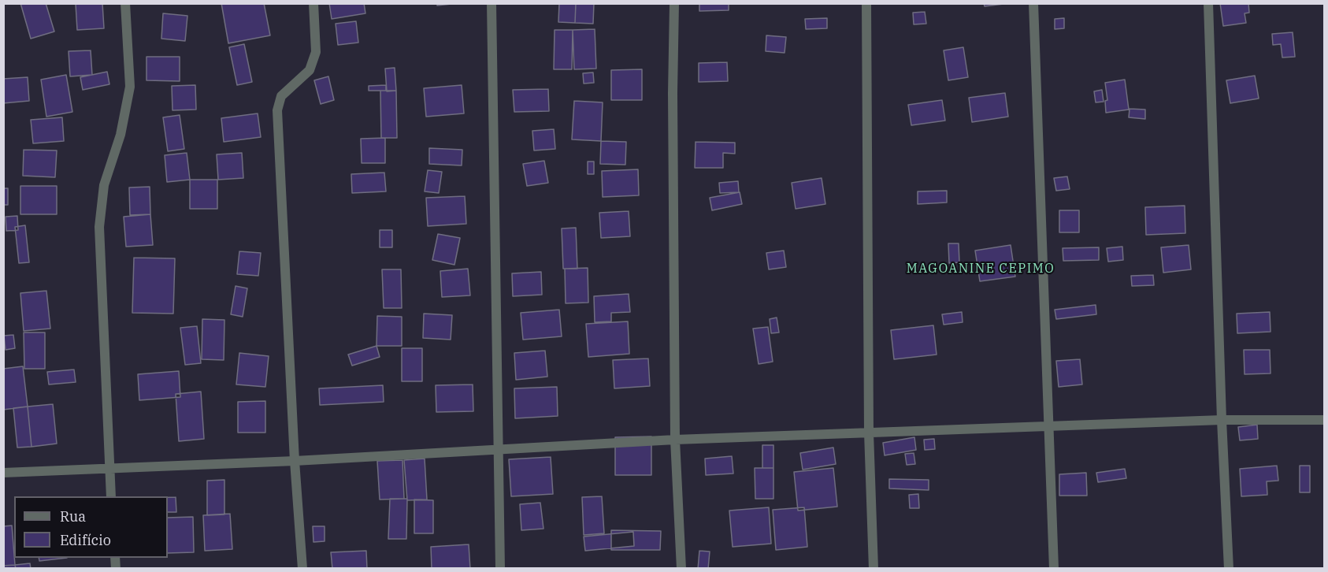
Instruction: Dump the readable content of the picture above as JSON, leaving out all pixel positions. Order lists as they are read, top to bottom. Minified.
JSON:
{"districts":["MAGOANINE CEPIMO"],"legend":["Rua","Edifício"]}
